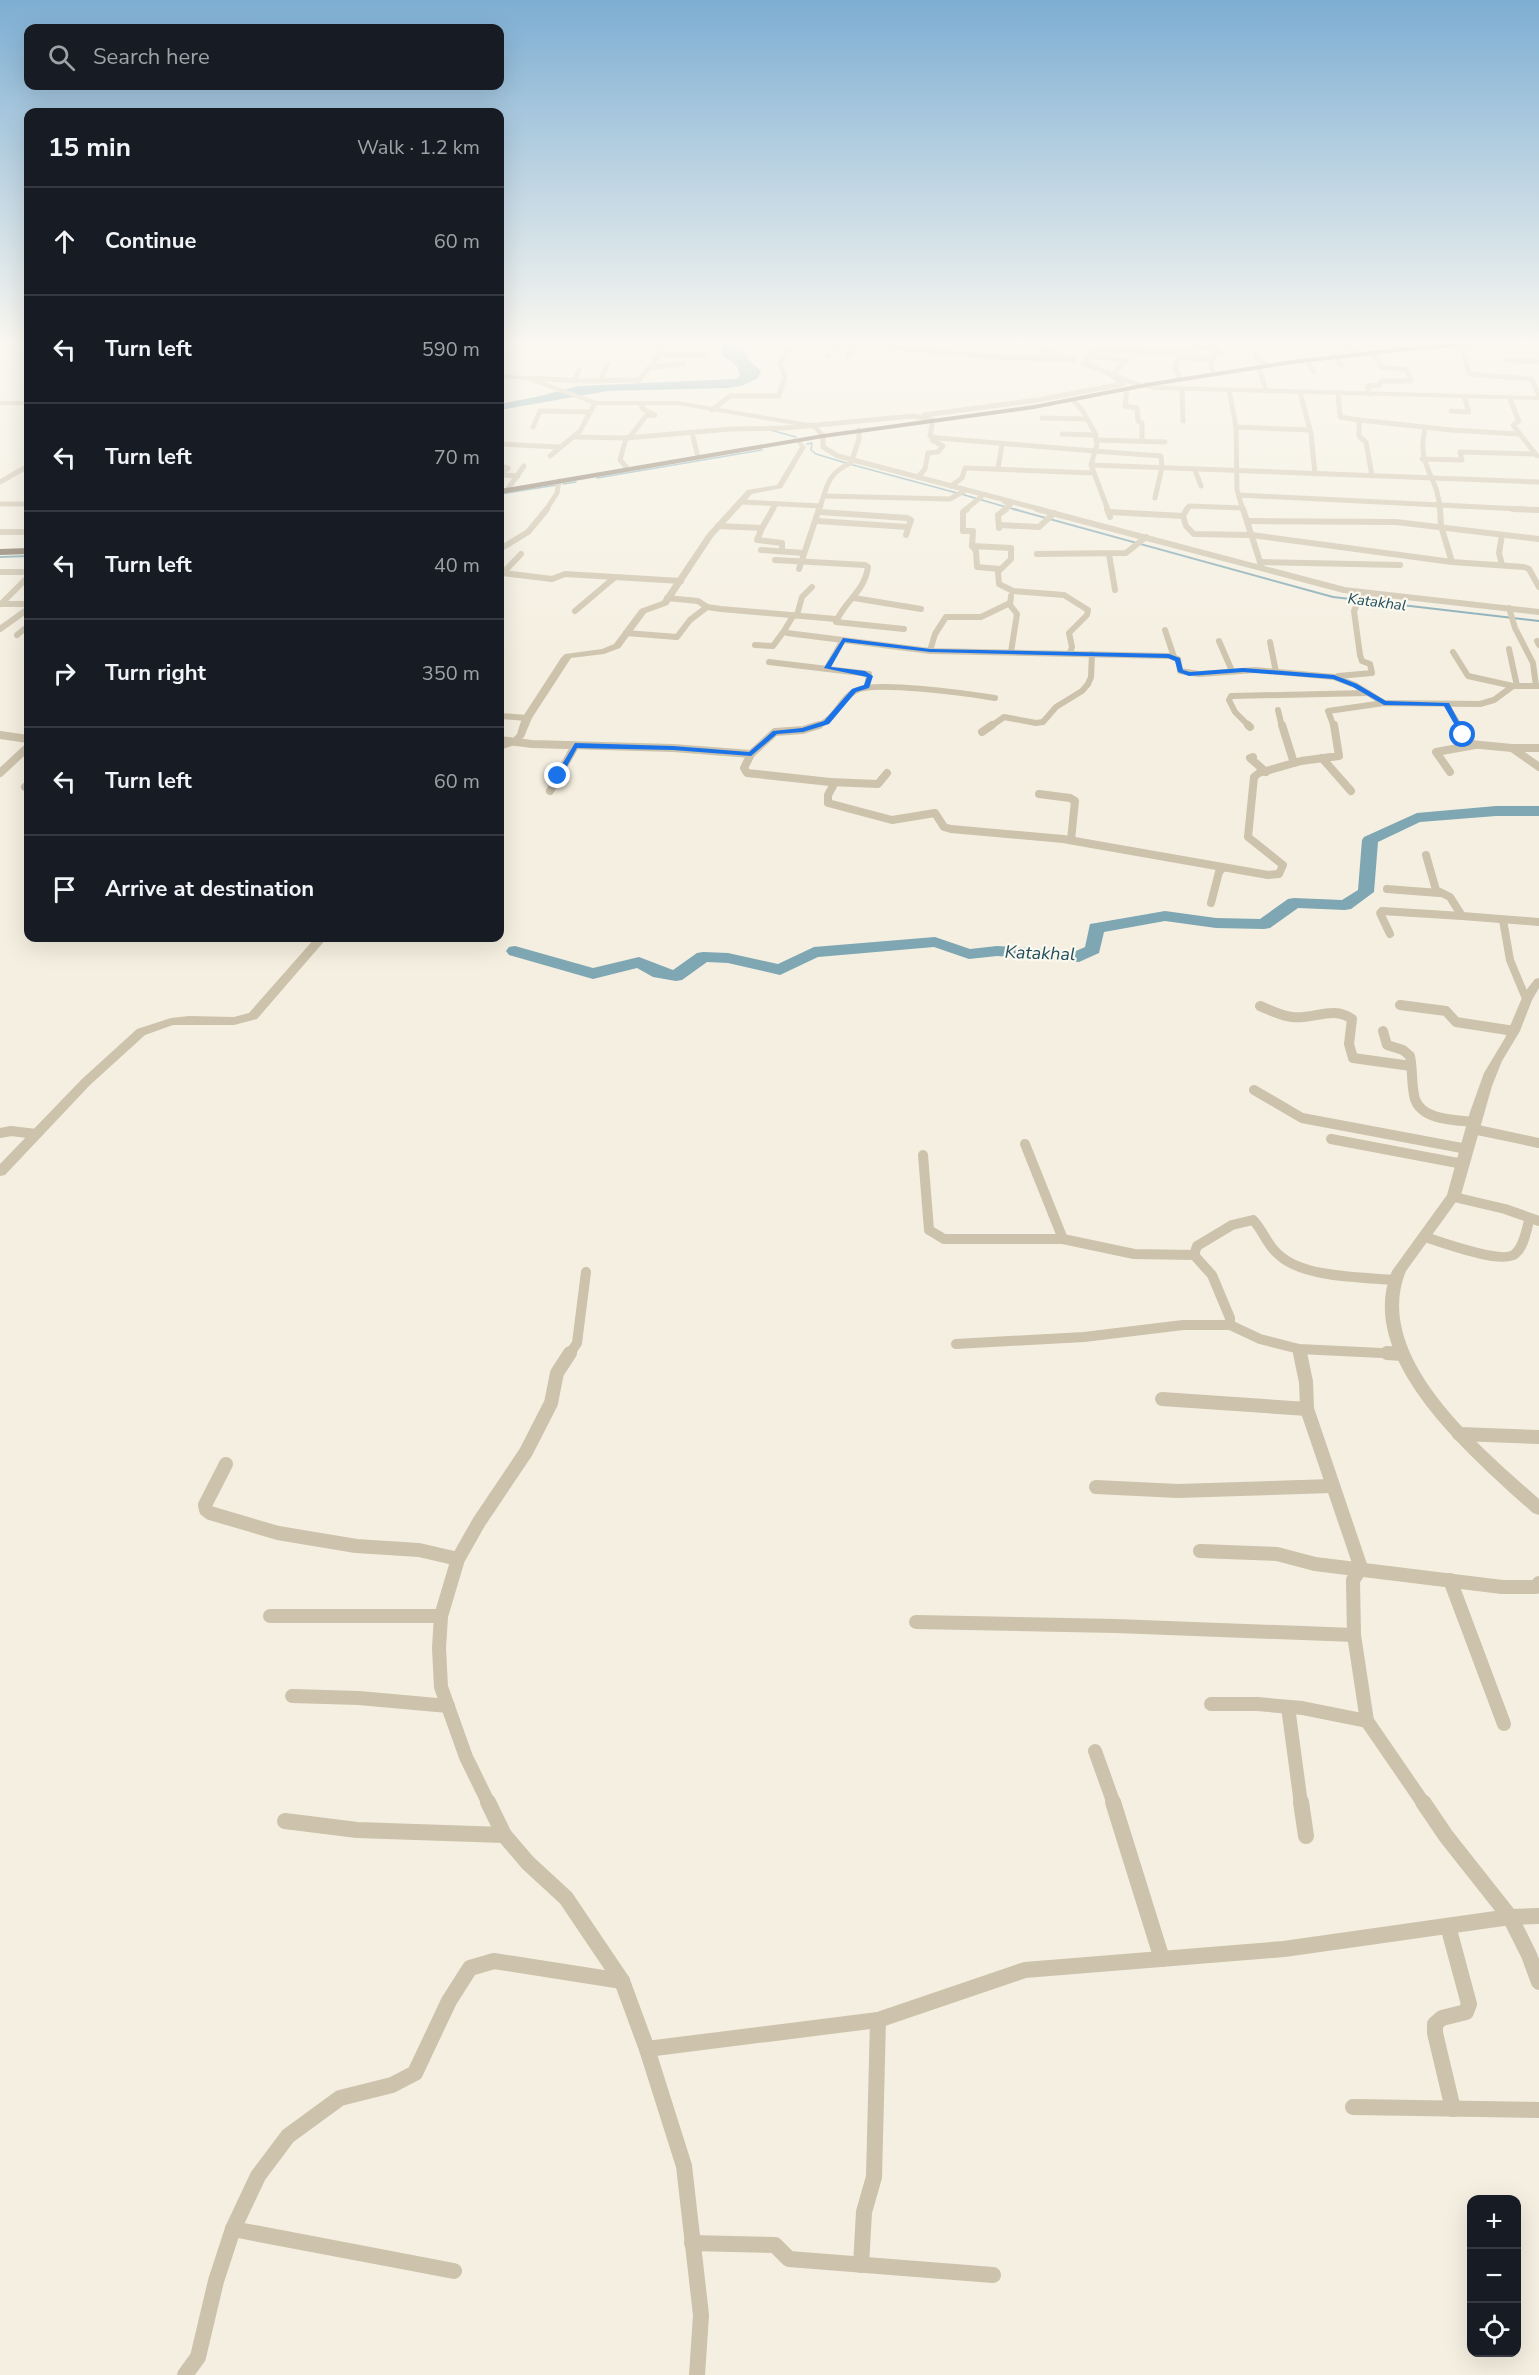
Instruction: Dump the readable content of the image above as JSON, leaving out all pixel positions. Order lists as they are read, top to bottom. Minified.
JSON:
{"water":["Katakhal"],"page":{"search":"Search here","heading":["15 min","Walk · 1.2 km"],"list":[["Continue","60 m"],["Turn left","590 m"],["Turn left","70 m"],["Turn left","40 m"],["Turn right","350 m"],["Turn left","60 m"],"Arrive at destination"],"map_buttons":["+","−"]}}
